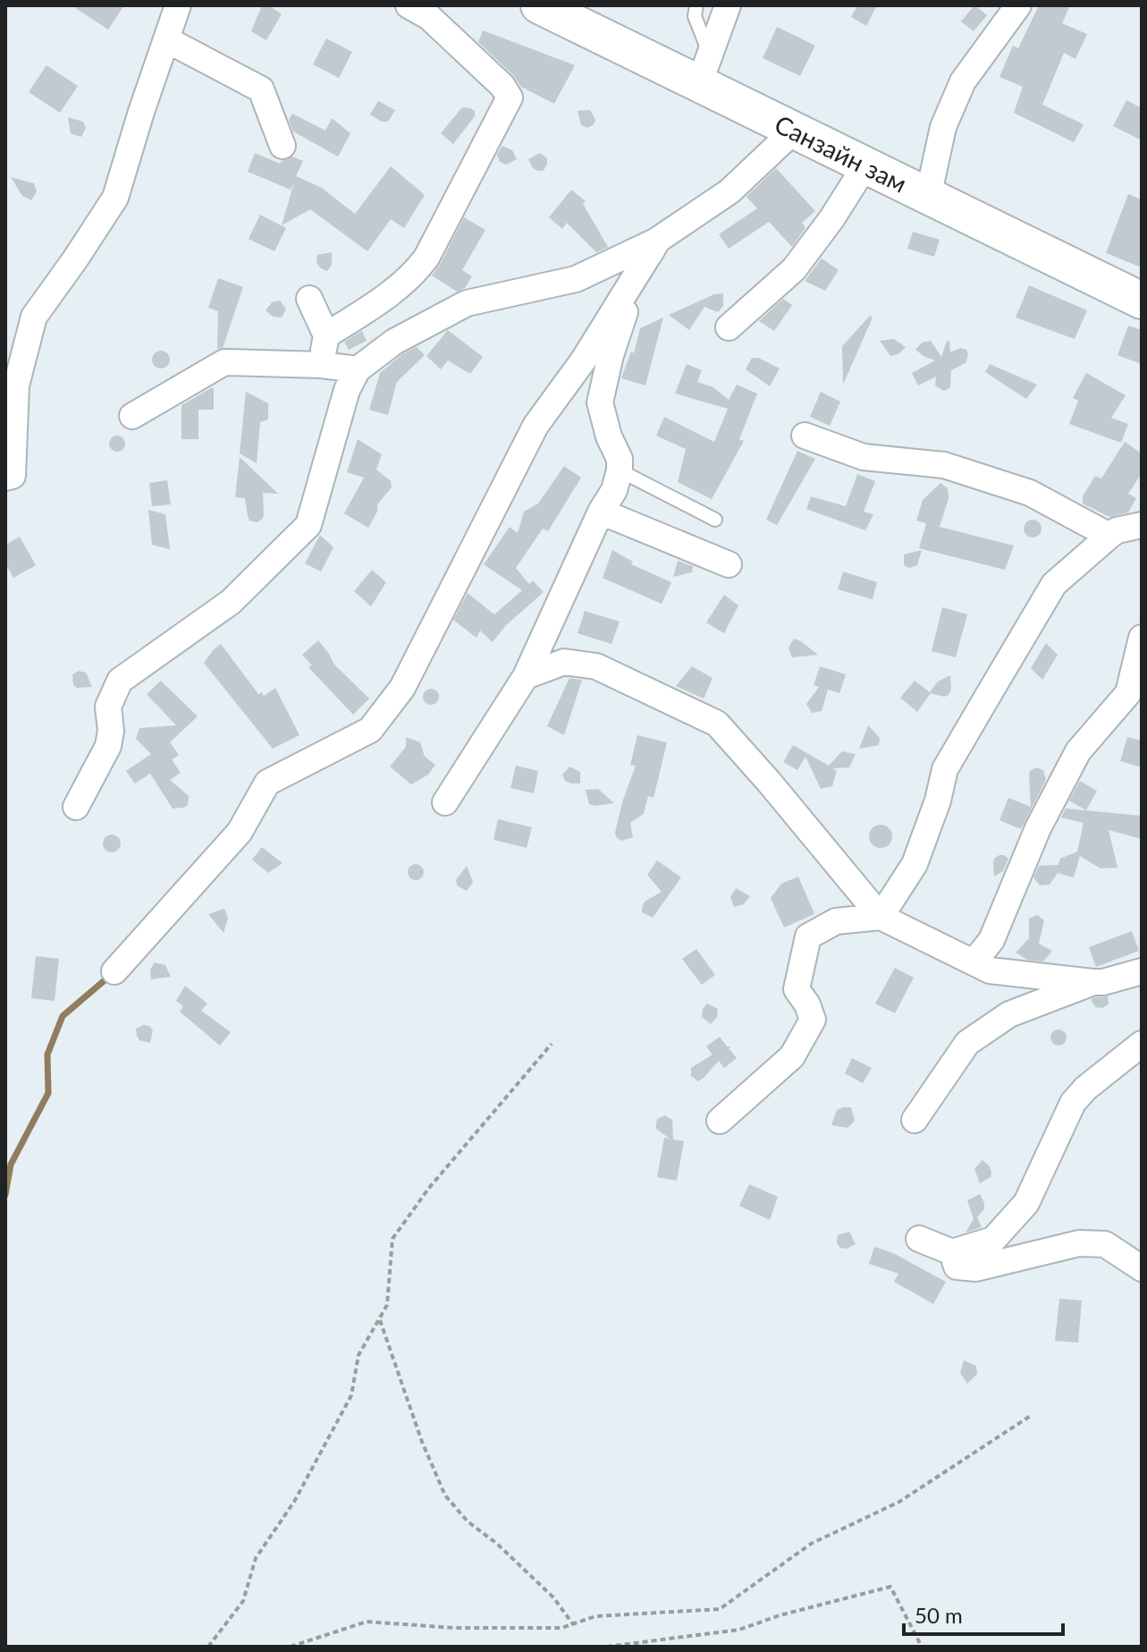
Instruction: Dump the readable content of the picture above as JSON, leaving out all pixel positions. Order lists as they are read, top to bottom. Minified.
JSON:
{"streets":{"main road":["Санзайн зам"]},"scale_bar":"50 m"}
